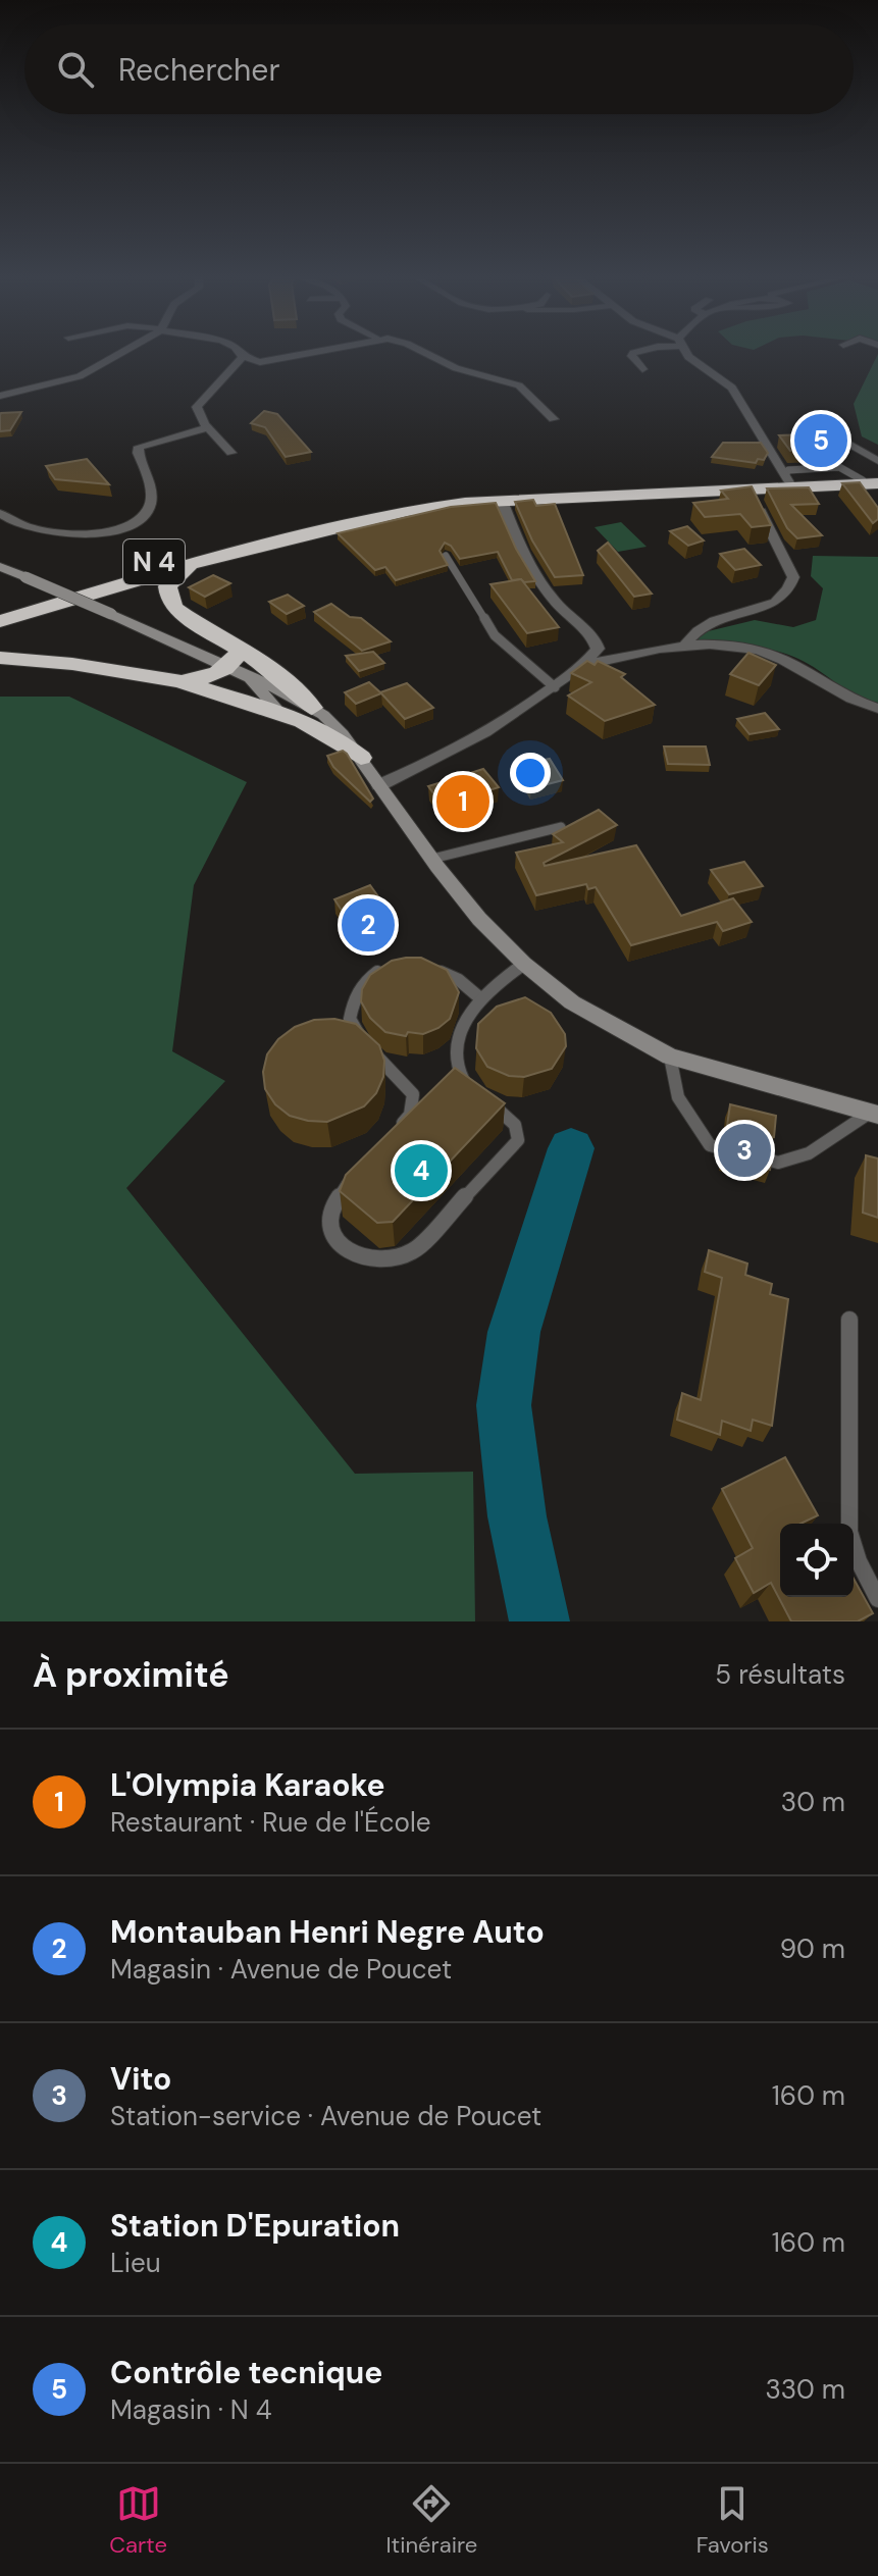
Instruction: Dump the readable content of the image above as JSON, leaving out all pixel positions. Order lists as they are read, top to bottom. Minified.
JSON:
{"streets":{"highway":["N 4"]},"page":{"search":"Rechercher","pins":["5","1","2","3","4"],"heading":["À proximité","5 résultats"],"list":[{"mark":"1","name":"L'Olympia Karaoke","note":"Restaurant · Rue de l'École","value":"30 m"},{"mark":"2","name":"Montauban Henri Negre Auto","note":"Magasin · Avenue de Poucet","value":"90 m"},{"mark":"3","name":"Vito","note":"Station-service · Avenue de Poucet","value":"160 m"},{"mark":"4","name":"Station D'Epuration","note":"Lieu","value":"160 m"},{"mark":"5","name":"Contrôle tecnique","note":"Magasin · N 4","value":"330 m"}],"nav":["Carte","Itinéraire","Favoris"]}}
